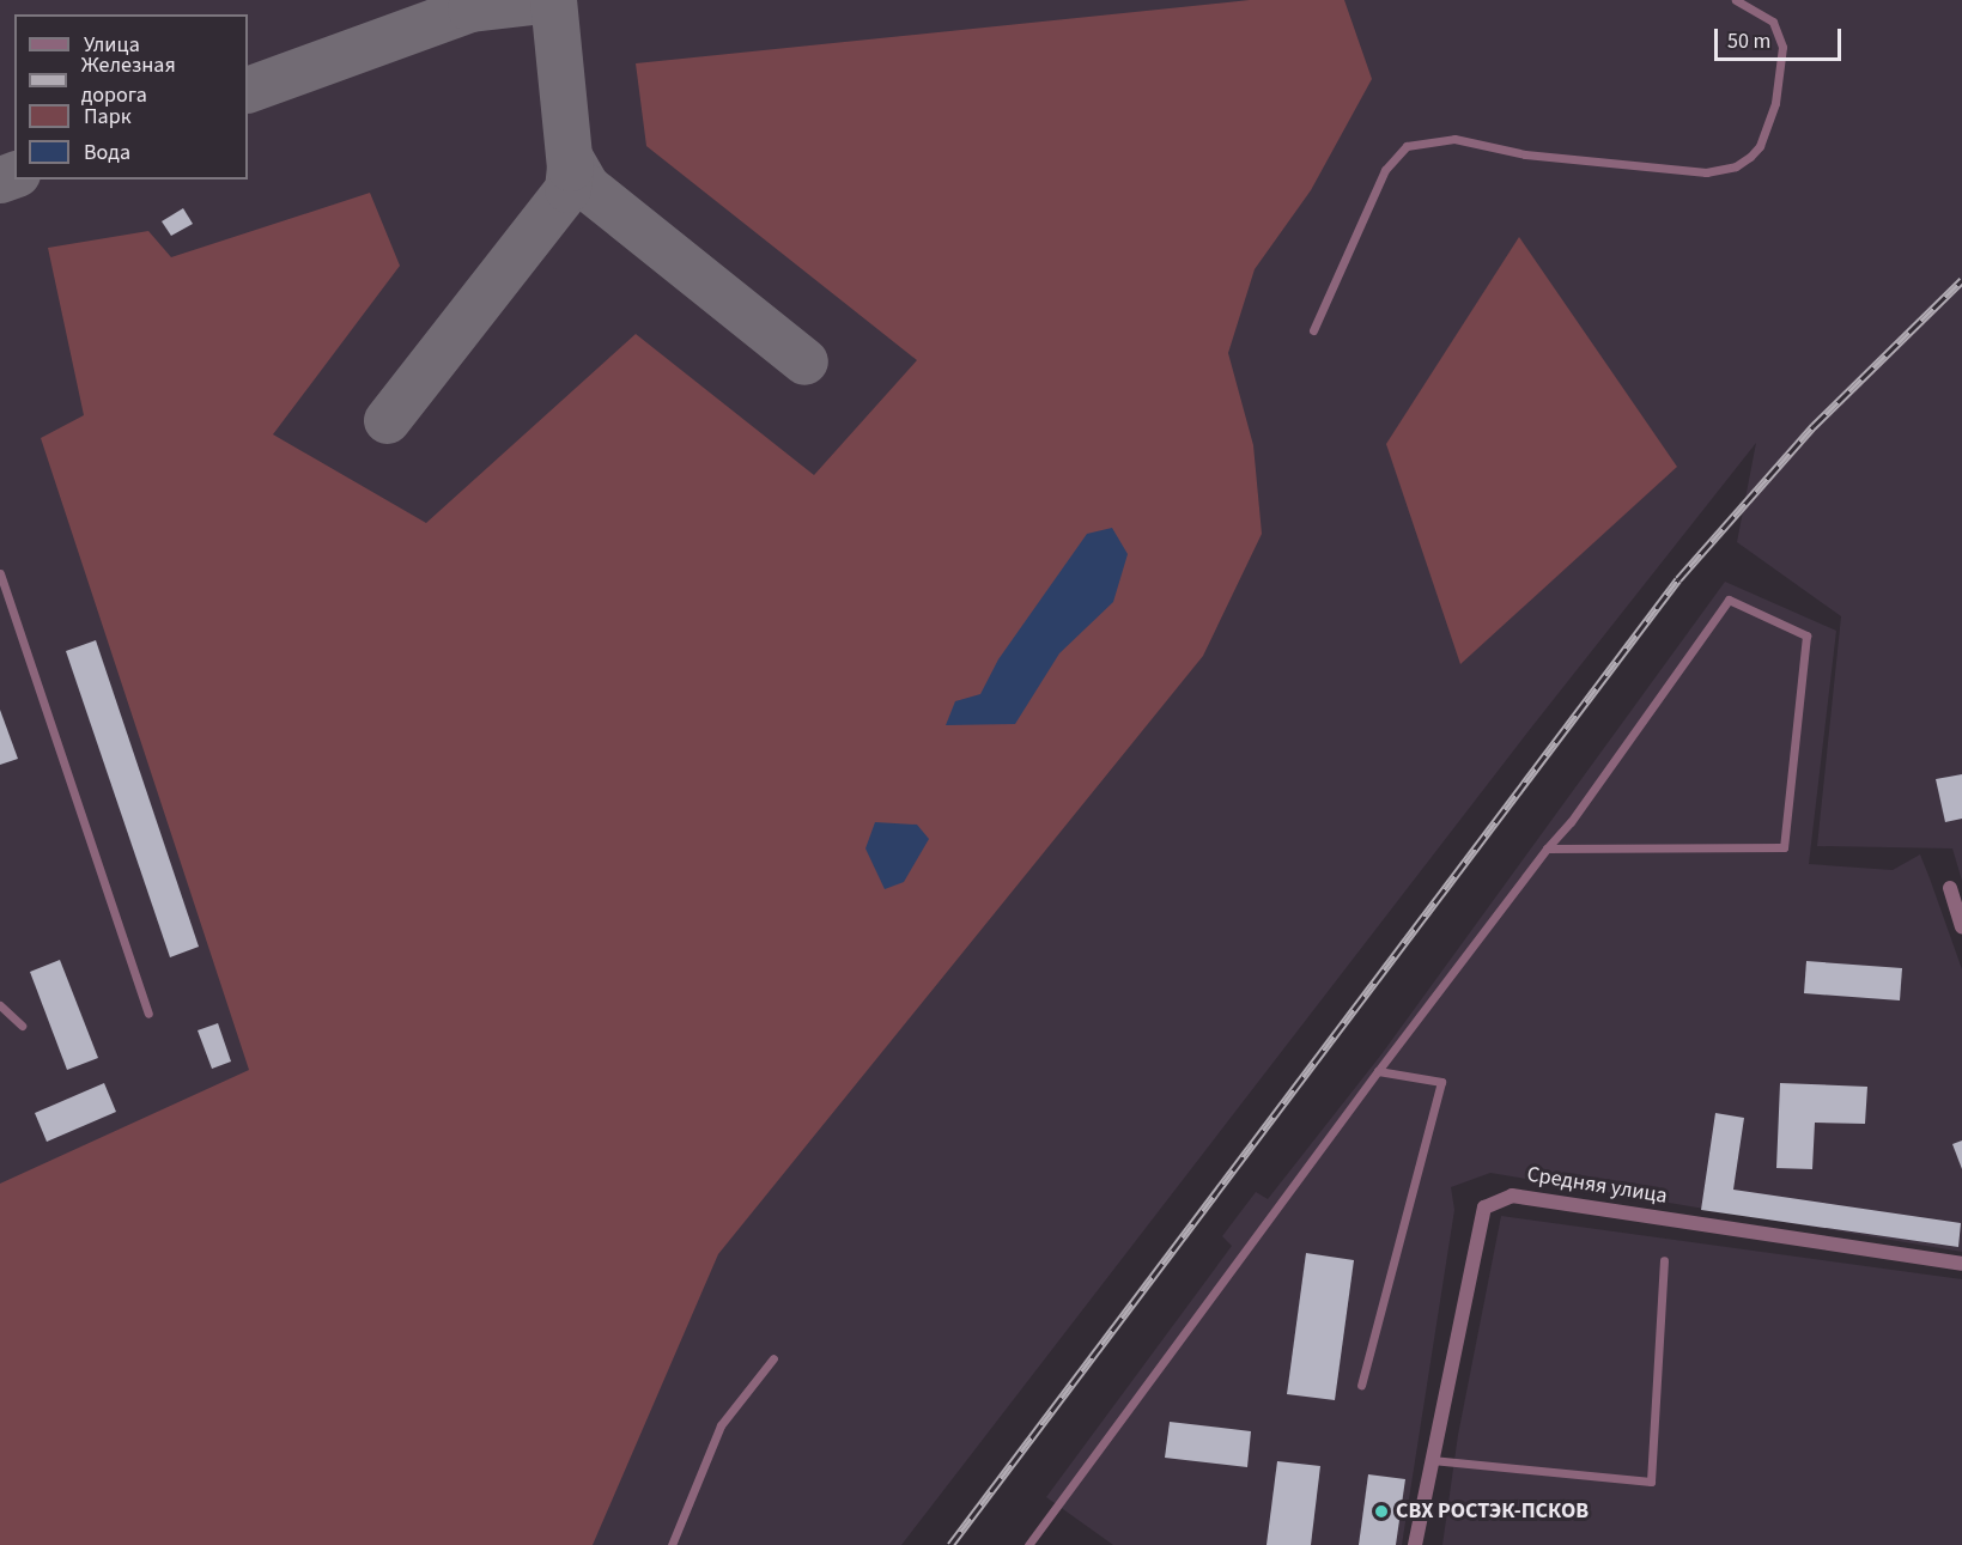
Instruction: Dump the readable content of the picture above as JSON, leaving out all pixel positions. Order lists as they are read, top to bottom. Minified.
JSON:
{"streets":{"street":["Средняя улица"]},"places":["СВХ РОСТЭК-ПСКОВ"],"legend":["Улица","Железная дорога","Парк","Вода"],"scale_bar":"50 m"}
